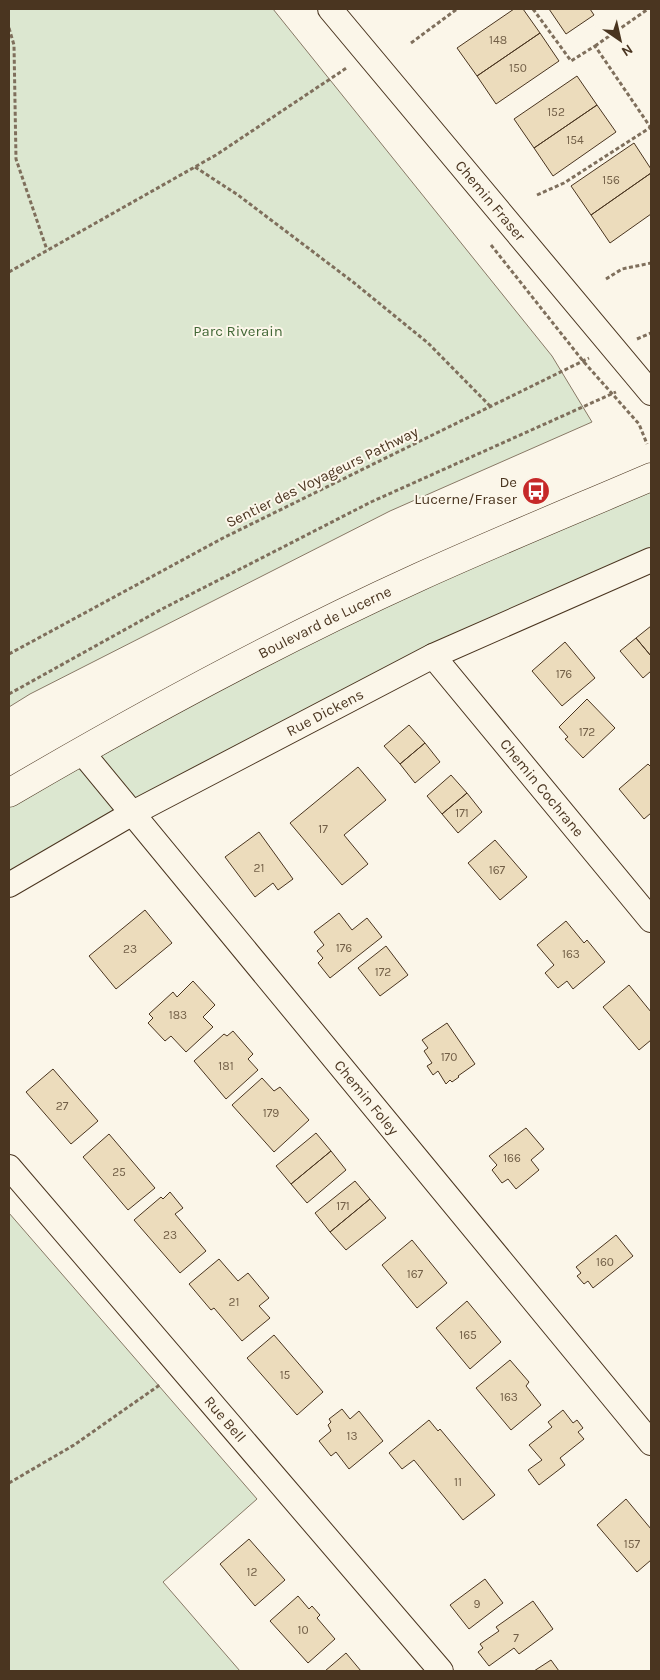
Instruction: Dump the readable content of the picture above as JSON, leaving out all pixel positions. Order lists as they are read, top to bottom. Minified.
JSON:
{"streets":{"main road":["Boulevard de Lucerne"],"street":["Chemin Fraser","Rue Dickens","Chemin Cochrane","Chemin Foley","Rue Bell"],"path":["Sentier des Voyageurs Pathway"]},"crossings":[["Chemin Fraser","Sentier des Voyageurs Pathway"],["Boulevard de Lucerne","Chemin Foley"],["Rue Dickens","Chemin Cochrane"],["Rue Dickens","Chemin Foley"]],"parks":["Parc Riverain"],"places":{"bus stop":["De Lucerne/Fraser"]},"house_numbers":["148","150","152","154","156","176","172","171","17","21","167","176","23","163","172","183","170","181","27","179","166","25","171","23","160","167","21","165","15","163","13","11","157","12","9","10","7"],"north":"bottom right"}
